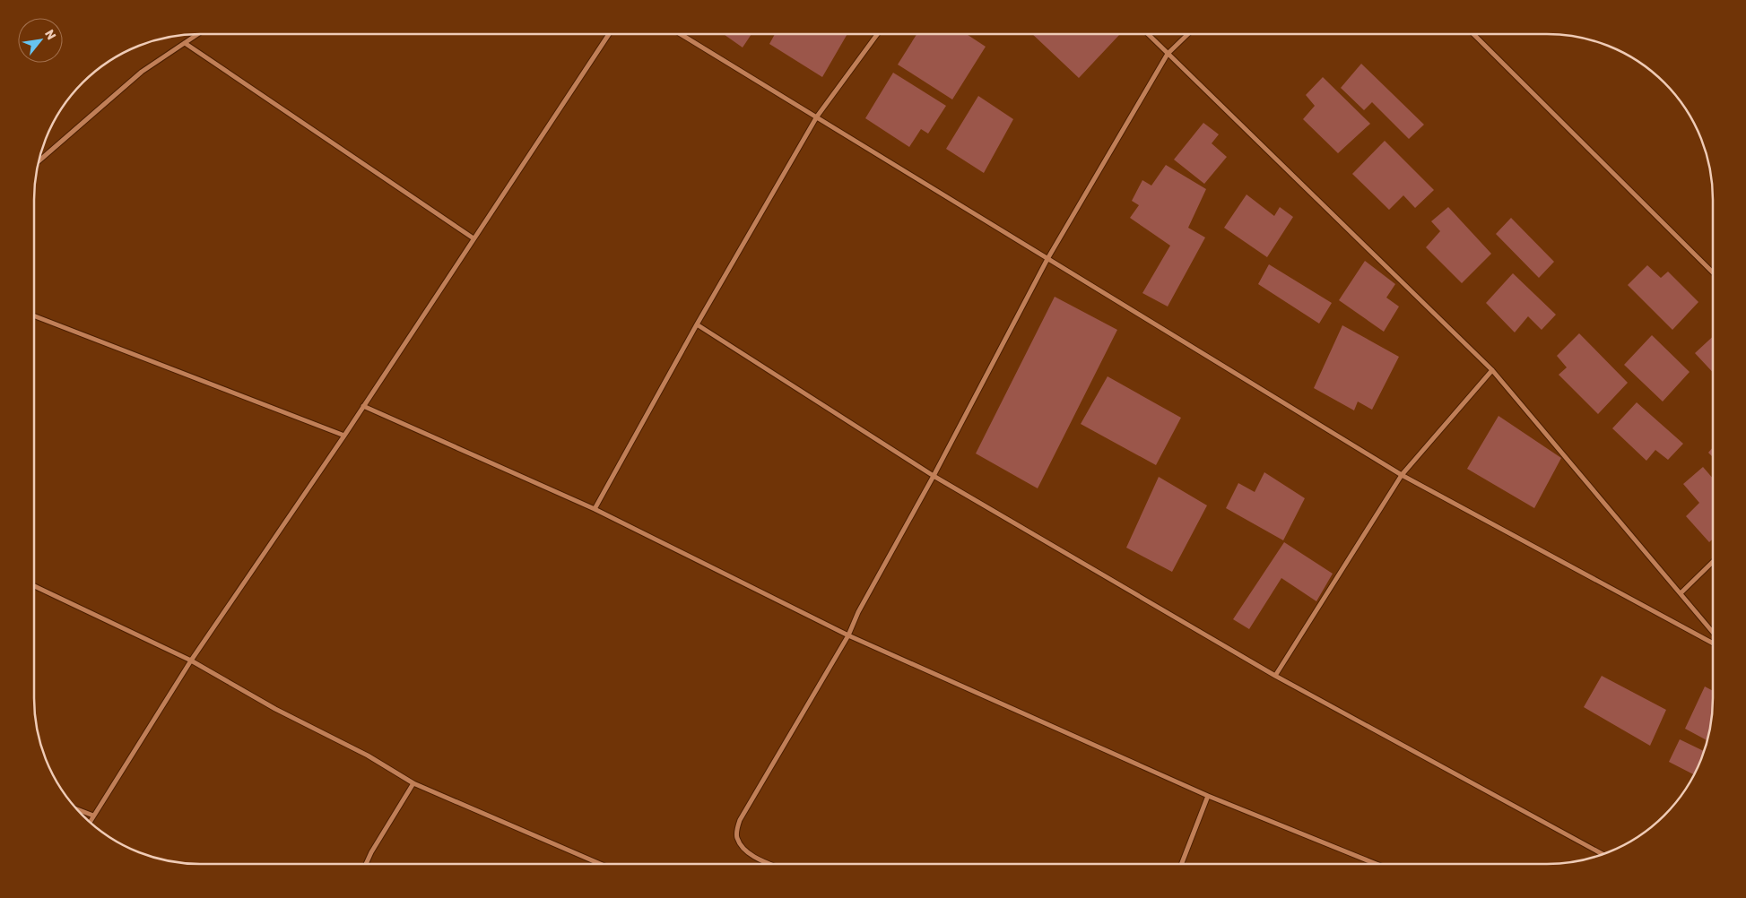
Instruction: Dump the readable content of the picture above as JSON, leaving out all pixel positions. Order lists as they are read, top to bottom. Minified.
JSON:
{"north":"top right"}
